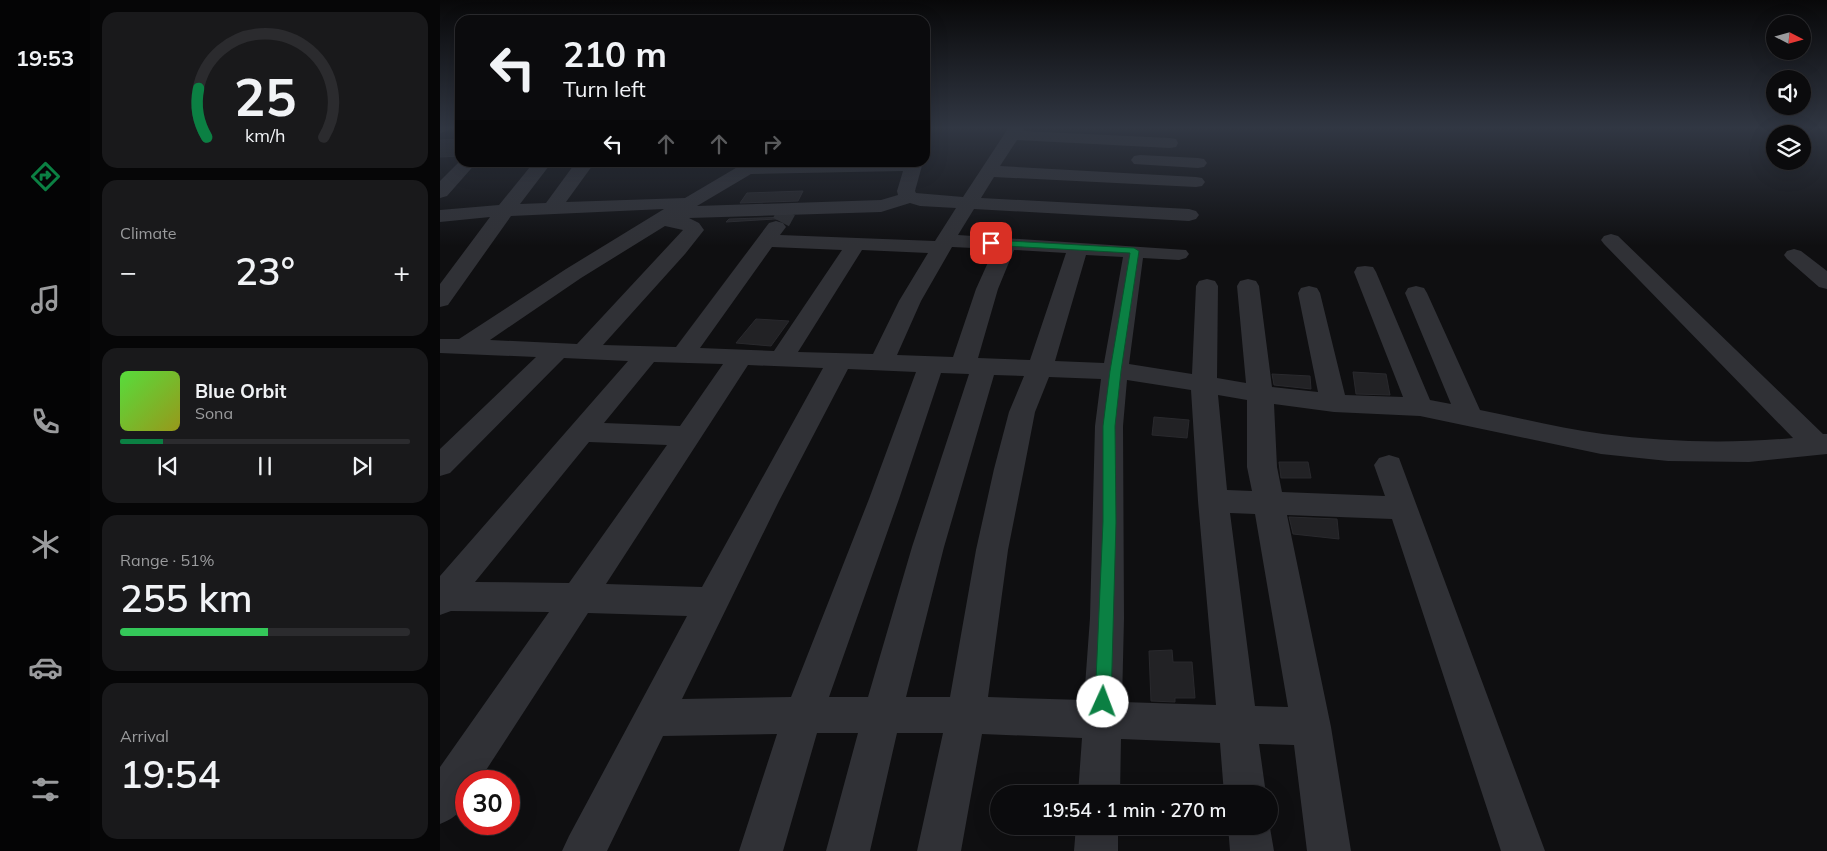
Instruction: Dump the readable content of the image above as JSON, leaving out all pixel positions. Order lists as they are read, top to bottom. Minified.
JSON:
{"north":"right","page":{"tabs":"19:53","turn":["210 m","Turn left"],"tile":["Climate",["Range · 51%","255 km"],["Arrival","19:54"]],"heat":["−","23°","+"],"song":["Blue Orbit","Sona"],"limit":"30","trip":"19:54 · 1 min · 270 m","gauge":["25","km/h"]}}
